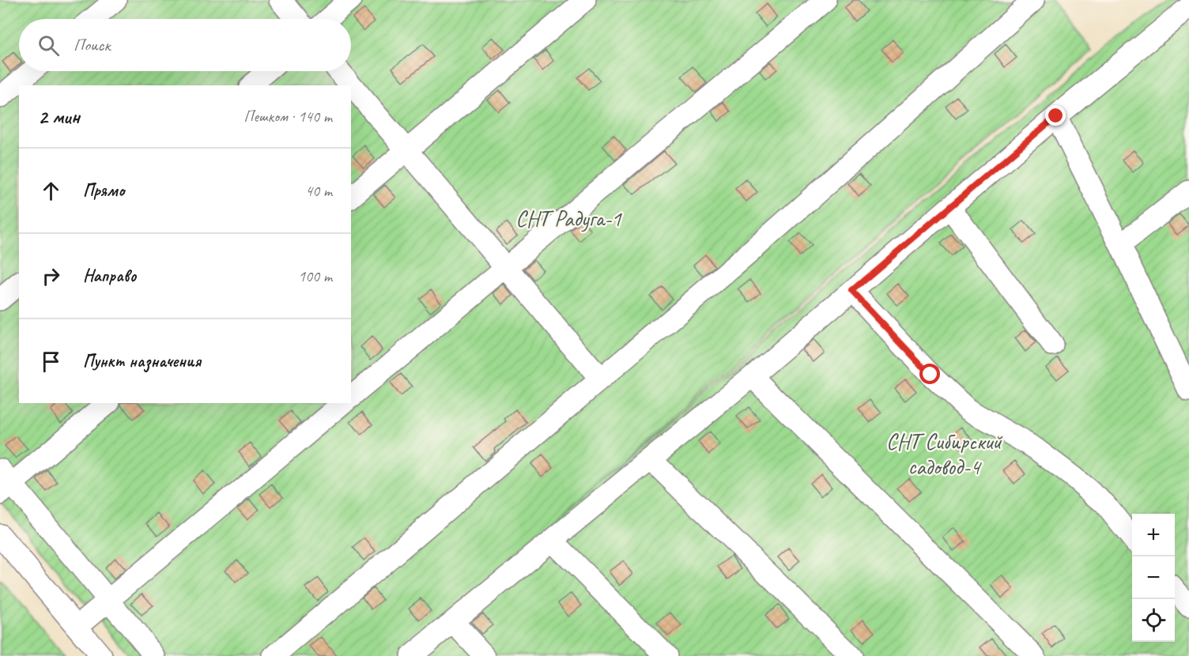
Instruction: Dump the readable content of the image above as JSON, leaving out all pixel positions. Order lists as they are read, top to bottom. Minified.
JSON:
{"parks":["СНТ Радуга-1","СНТ Сибирский садовод-4"],"page":{"search":"Поиск","heading":["2 мин","Пешком · 140 m"],"list":[["Прямо","40 m"],["Направо","100 m"],"Пункт назначения"],"map_buttons":["+","−"]}}
